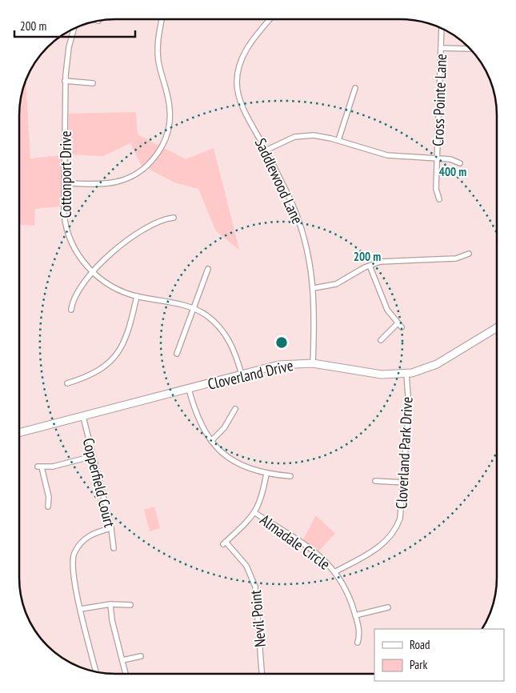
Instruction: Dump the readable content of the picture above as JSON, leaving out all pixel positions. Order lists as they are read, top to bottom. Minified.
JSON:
{"streets":{"main road":["Cloverland Drive"],"street":["Cross Pointe Lane","Cottonport Drive","Saddlewood Lane","Cloverland Park Drive","Copperfield Court","Almadale Circle","Nevil Point"]},"crossings":[["Cottonport Drive","Cloverland Drive"],["Saddlewood Lane","Cloverland Drive"],["Cloverland Drive","Cloverland Park Drive"],["Cloverland Drive","Copperfield Court"],["Cloverland Park Drive","Almadale Circle"],["Almadale Circle","Nevil Point"]],"legend":["Road","Park"],"scale_bar":"200 m","rings":["400 m","200 m"]}
